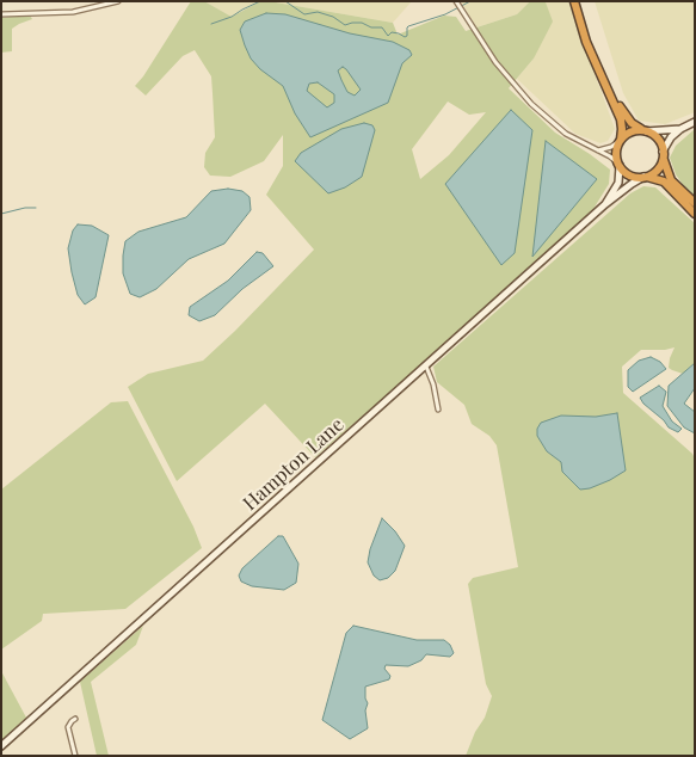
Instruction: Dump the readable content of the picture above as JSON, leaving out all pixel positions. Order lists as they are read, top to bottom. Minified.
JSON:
{"streets":{"main road":["Hampton Lane"]}}
